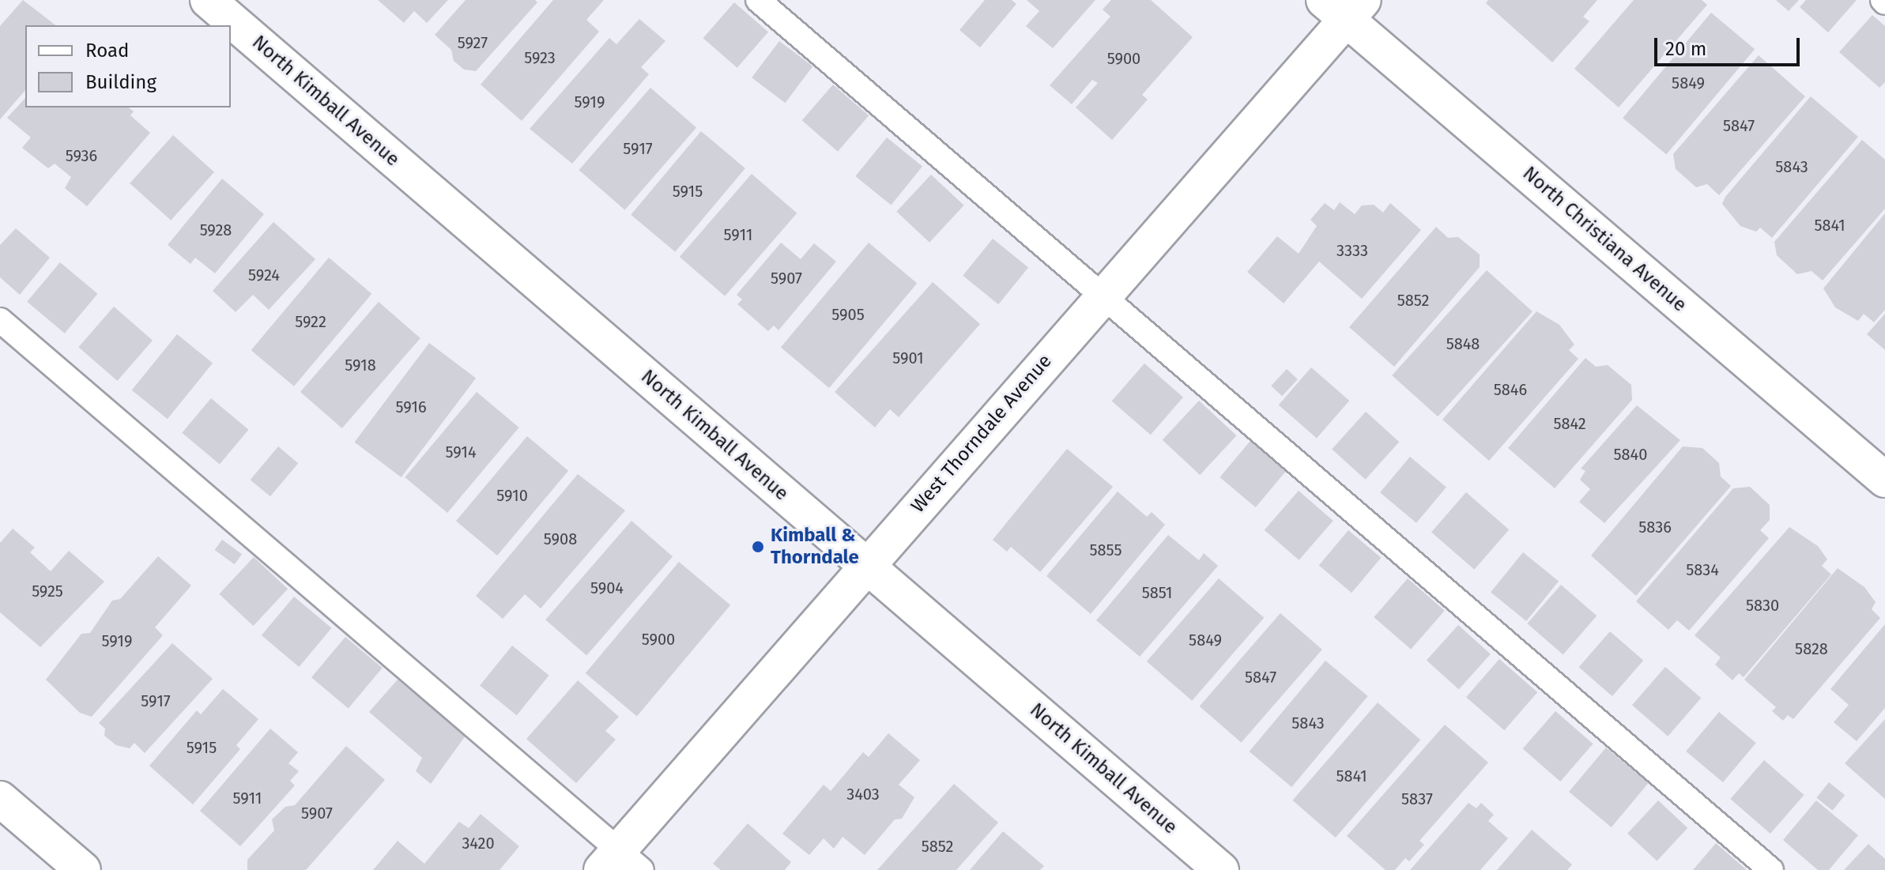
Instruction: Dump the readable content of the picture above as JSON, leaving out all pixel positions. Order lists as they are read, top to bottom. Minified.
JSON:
{"streets":{"street":["North Kimball Avenue","North Christiana Avenue","West Thorndale Avenue"]},"crossings":[["North Kimball Avenue","West Thorndale Avenue"],["North Christiana Avenue","West Thorndale Avenue"]],"places":["Kimball & Thorndale"],"house_numbers":["5927","5923","5900","5849","5919","5847","5917","5936","5843","5915","5841","5928","5911","3333","5924","5907","5852","5905","5922","5848","5901","5918","5846","5916","5842","5914","5840","5910","5836","5908","5855","5834","5904","5925","5851","5830","5900","5849","5919","5828","5847","5917","5843","5915","5841","3403","5911","5837","5907","3420","5852"],"legend":["Road","Building"],"scale_bar":"20 m"}
